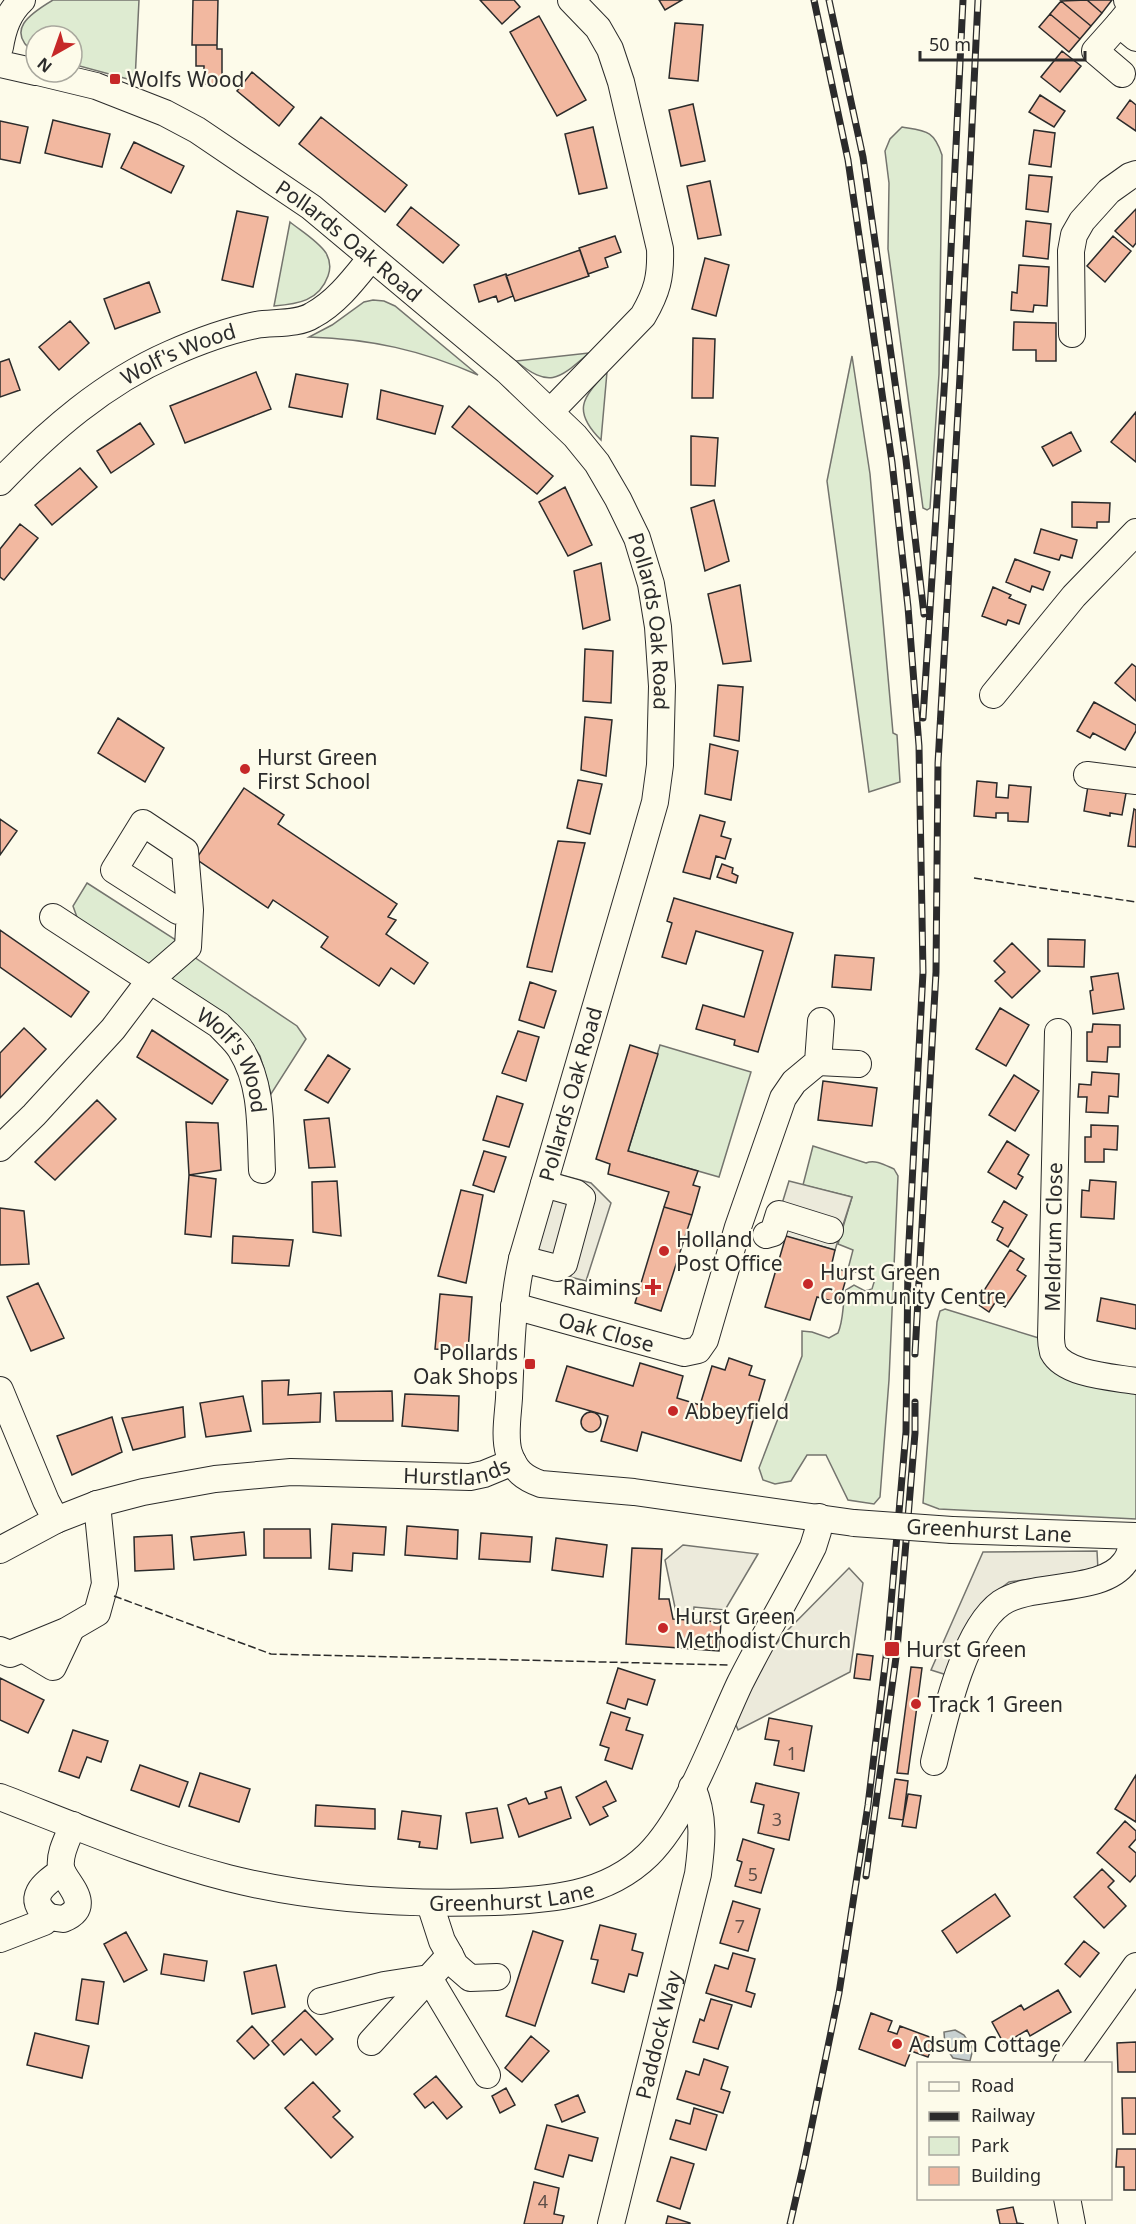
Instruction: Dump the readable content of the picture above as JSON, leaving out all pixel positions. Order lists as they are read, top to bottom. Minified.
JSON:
{"streets":{"street":["Pollards Oak Road","Wolf's Wood","Meldrum Close","Oak Close","Hurstlands","Greenhurst Lane","Paddock Way"]},"crossings":[["Pollards Oak Road","Wolf's Wood"],["Pollards Oak Road","Oak Close"],["Pollards Oak Road","Hurstlands"],["Hurstlands","Greenhurst Lane"],["Greenhurst Lane","Paddock Way"]],"places":{"transit":["Wolfs Wood","Pollards Oak Shops","Hurst Green"],"other":["Hurst Green First School","Holland Post Office","Hurst Green Community Centre","Abbeyfield","Hurst Green Methodist Church","Track 1 Green","Adsum Cottage"],"health":["Raimins"]},"house_numbers":["1","3","5","7","4"],"legend":["Road","Railway","Park","Building"],"scale_bar":"50 m","north":"bottom left"}
